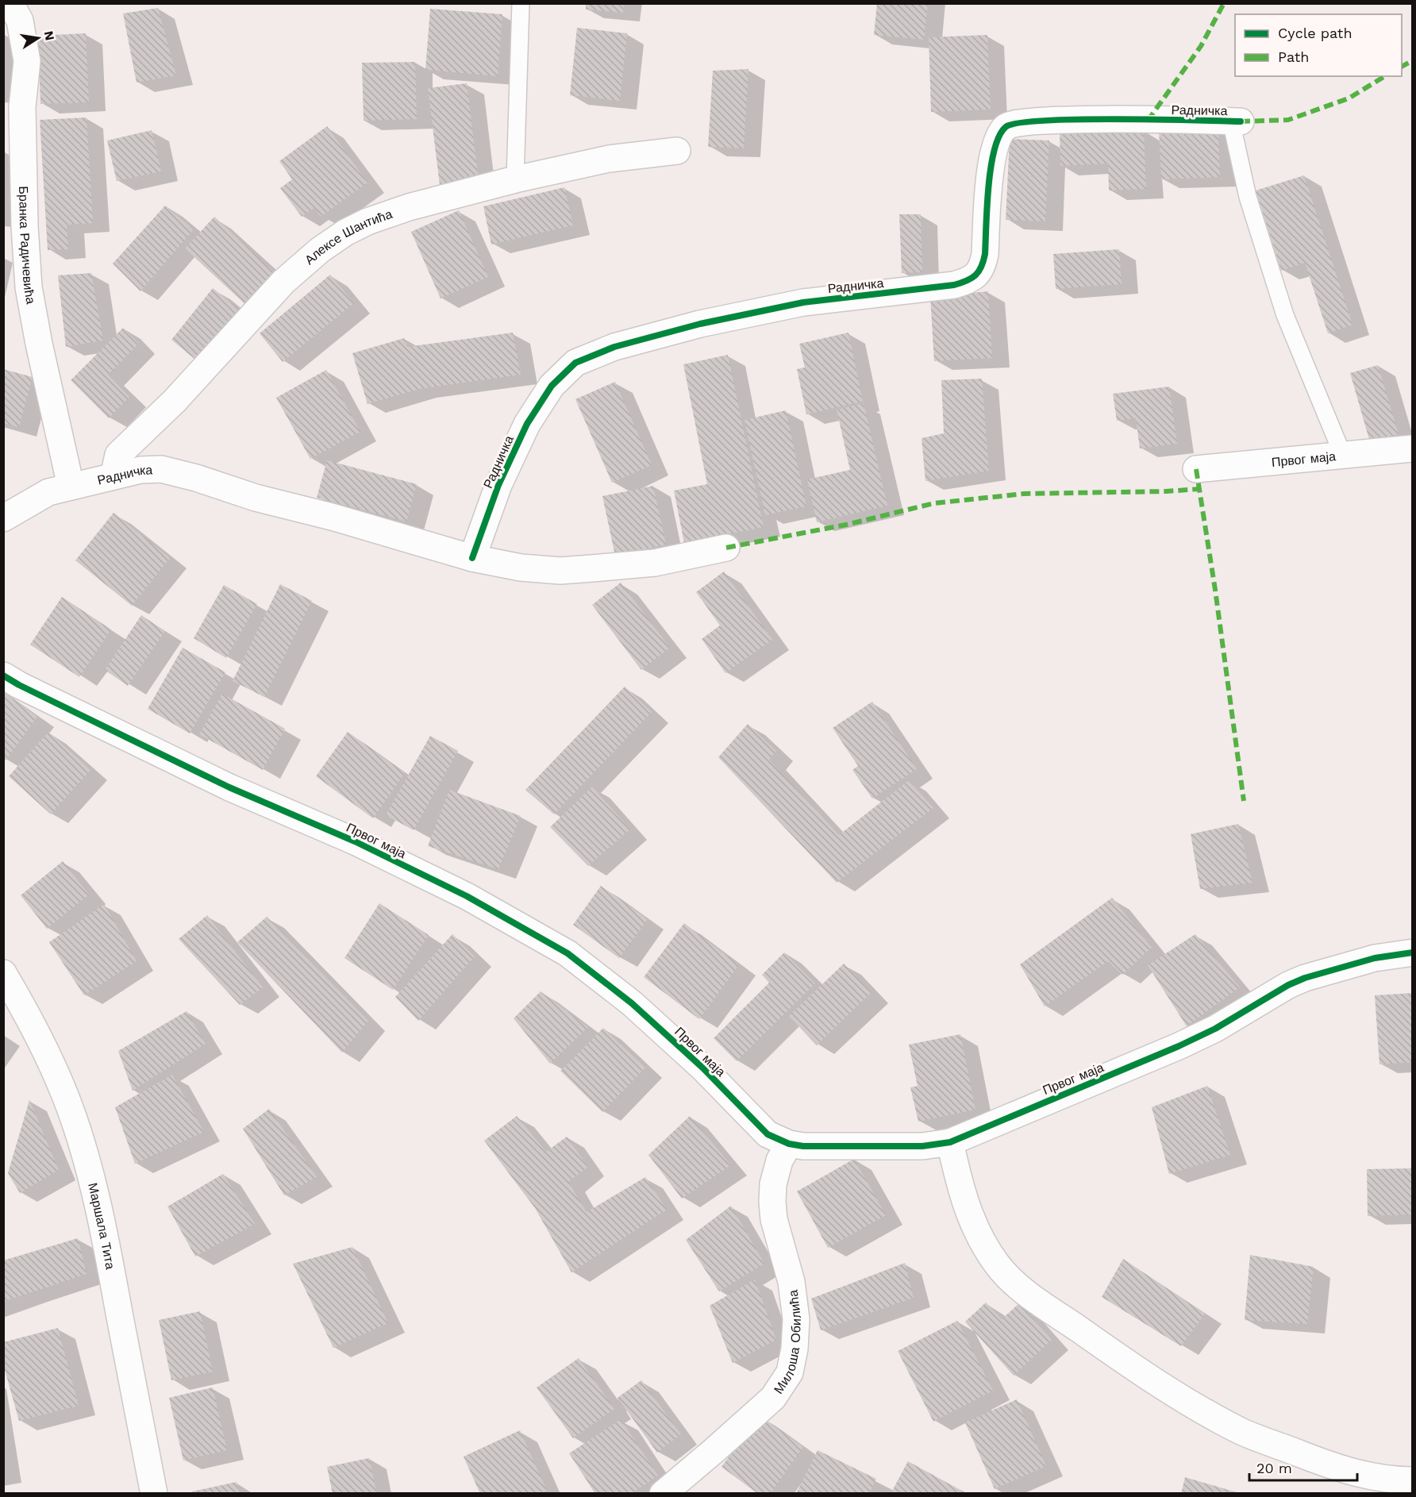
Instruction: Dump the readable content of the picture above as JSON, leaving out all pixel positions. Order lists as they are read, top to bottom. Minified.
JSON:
{"streets":{"street":["Радничка","Алексе Шантића","Бранка Радичевића","Првог маја","Маршала Тита","Милоша Обилића"]},"crossings":[["Радничка","Алексе Шантића"],["Радничка","Бранка Радичевића"],["Првог маја","Милоша Обилића"]],"legend":["Cycle path","Path"],"scale_bar":"20 m","north":"right"}
